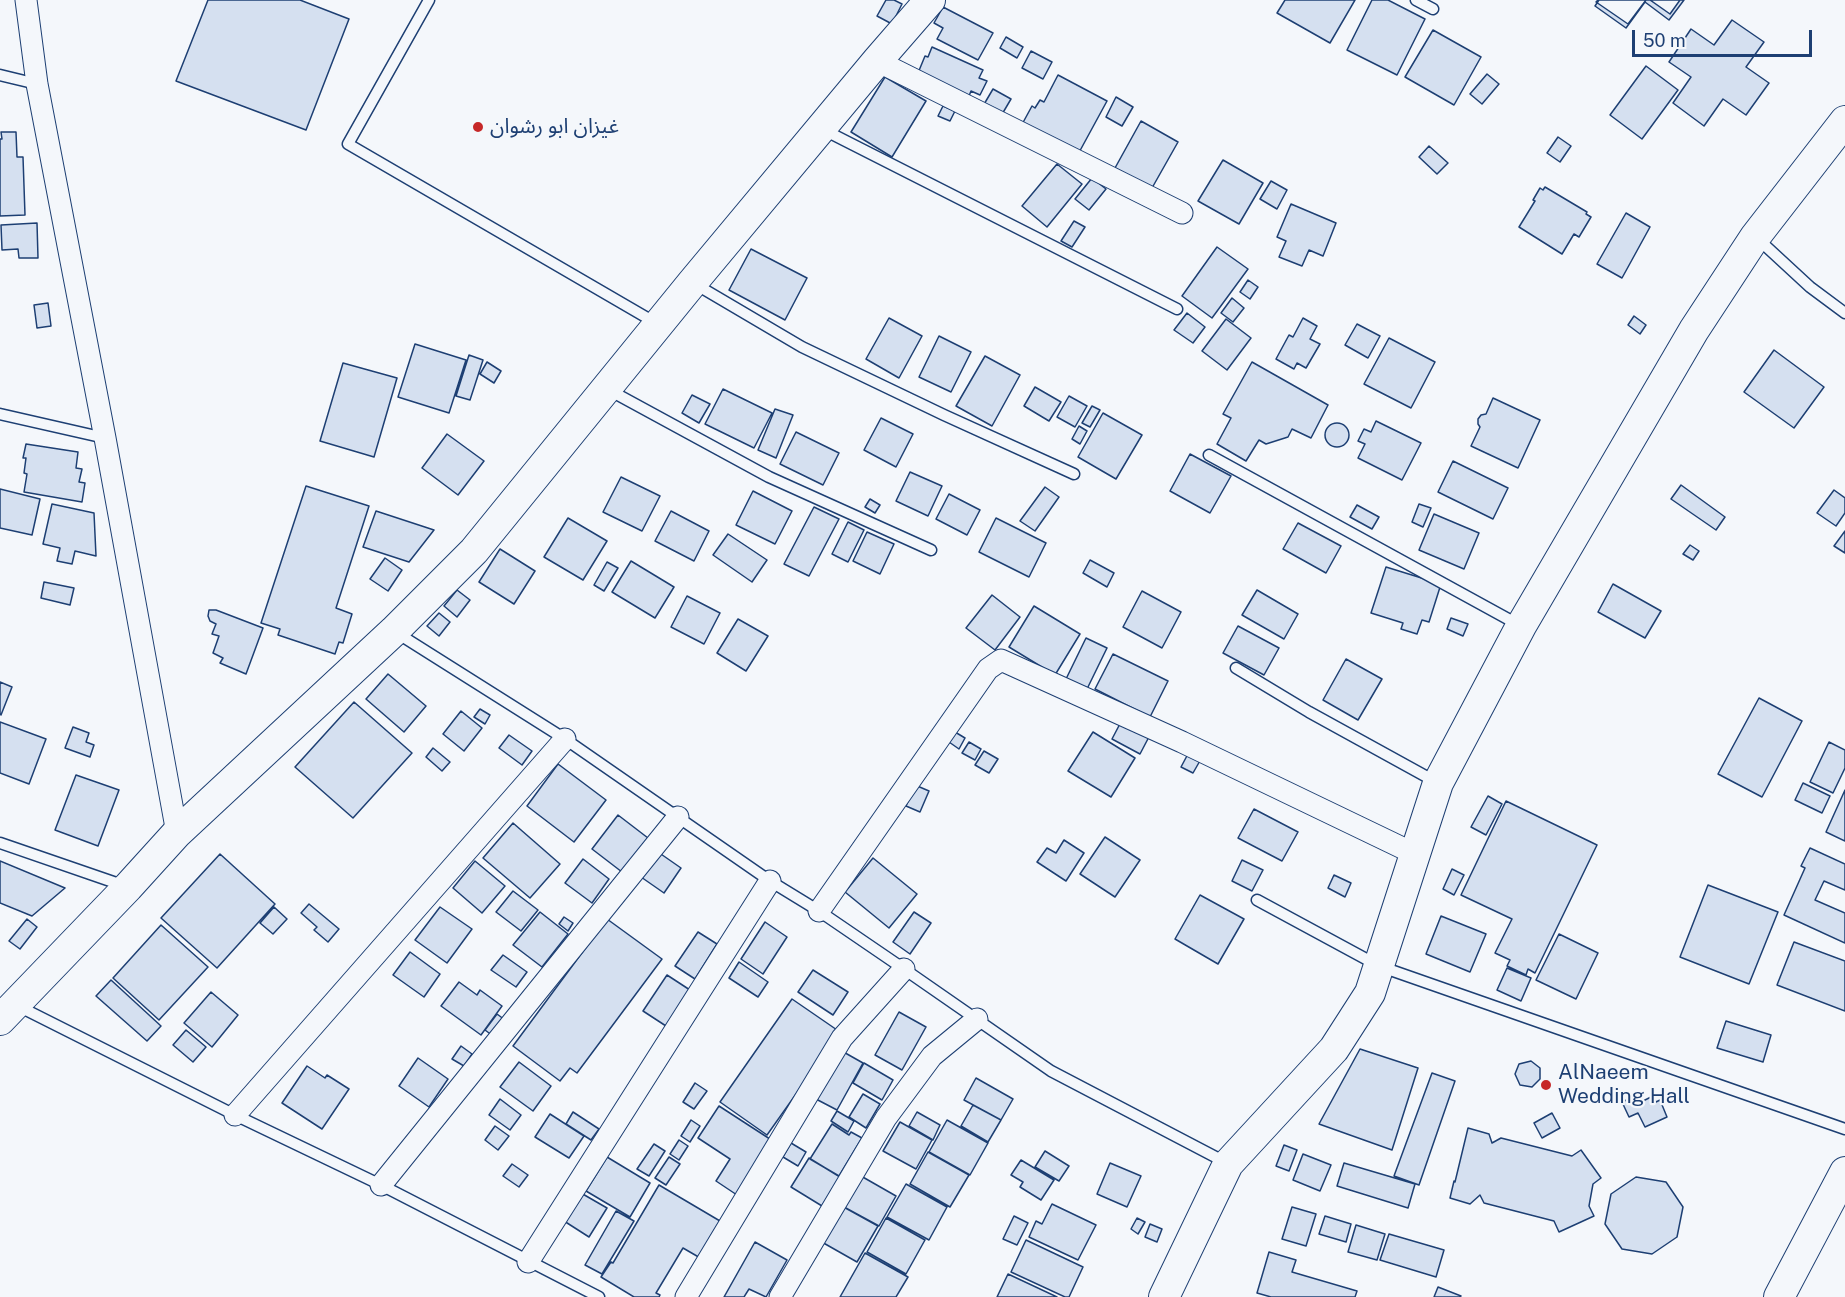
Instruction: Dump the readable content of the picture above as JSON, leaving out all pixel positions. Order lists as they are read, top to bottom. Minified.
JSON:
{"places":["غيزان ابو رشوان","AlNaeem Wedding Hall"],"scale_bar":"50 m"}
